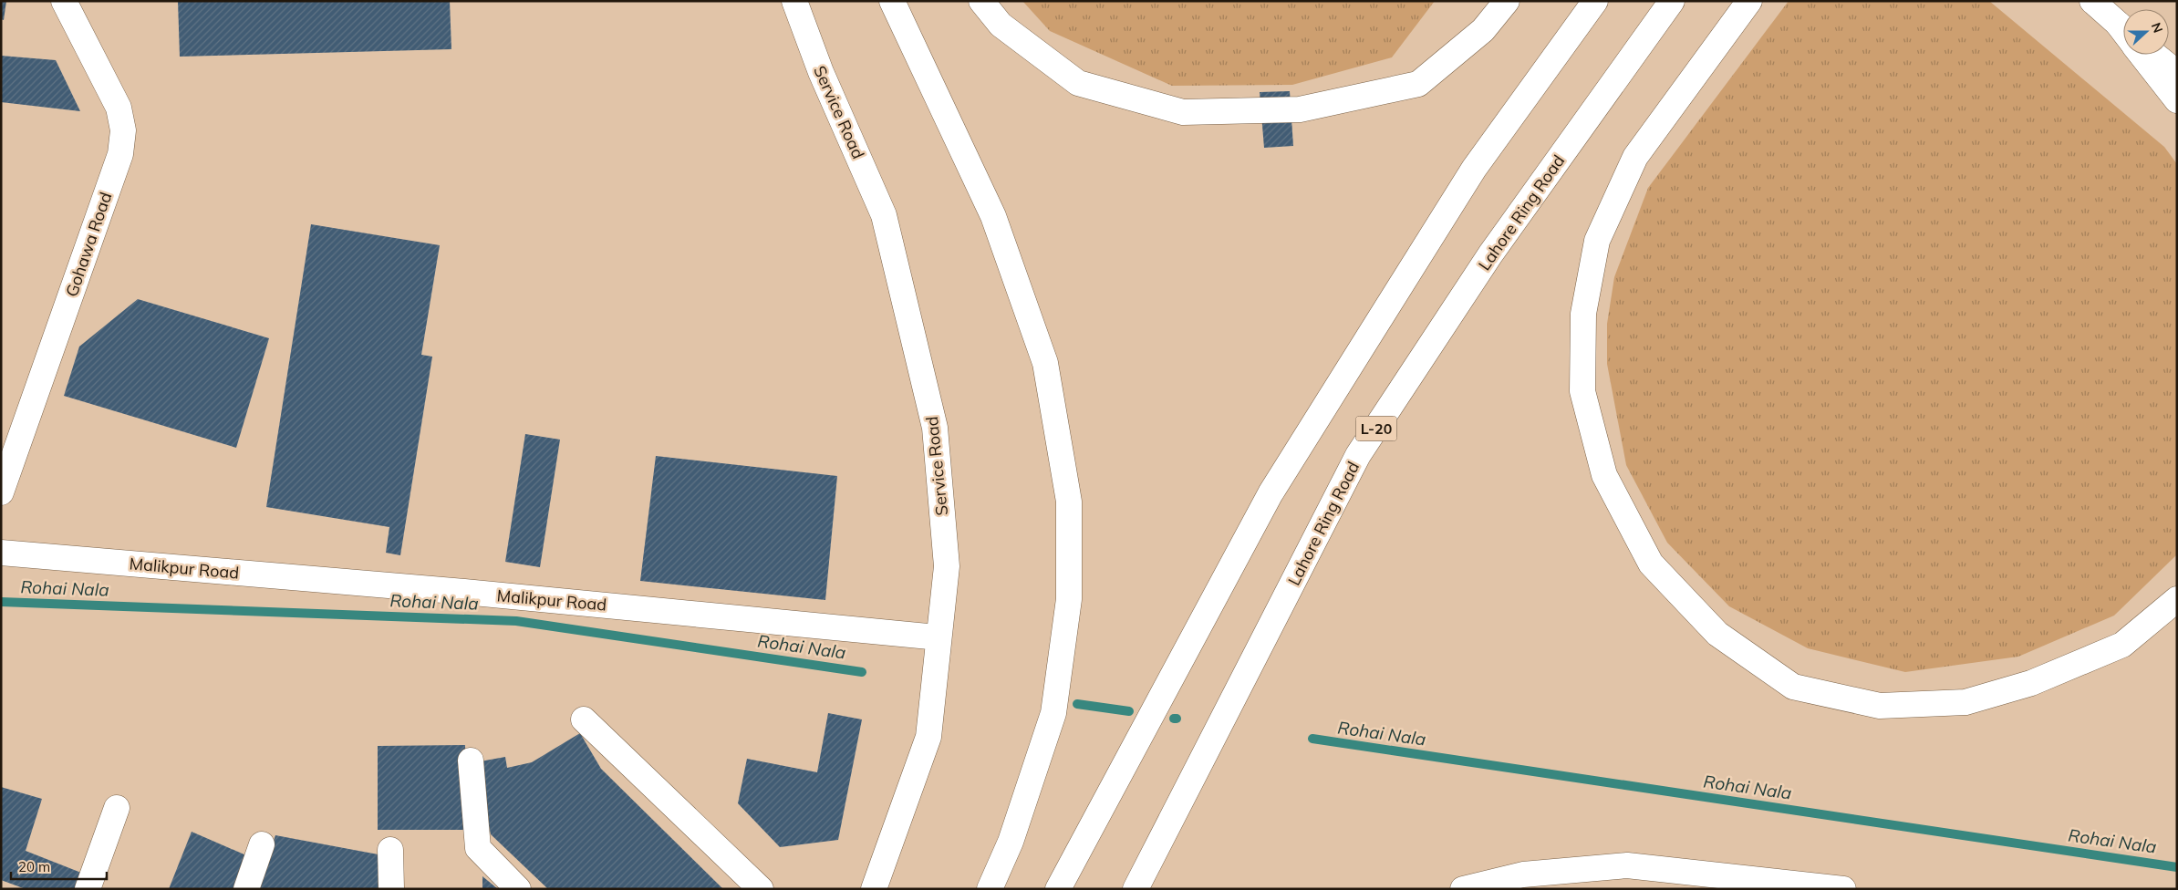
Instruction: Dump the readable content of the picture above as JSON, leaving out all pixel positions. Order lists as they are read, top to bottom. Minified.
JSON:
{"streets":{"main road":["Service Road","Lahore Ring Road","Gohawa Road","L-20","Malikpur Road"]},"crossings":[["Service Road","Malikpur Road"]],"water":["Rohai Nala"],"scale_bar":"20 m","north":"right"}
